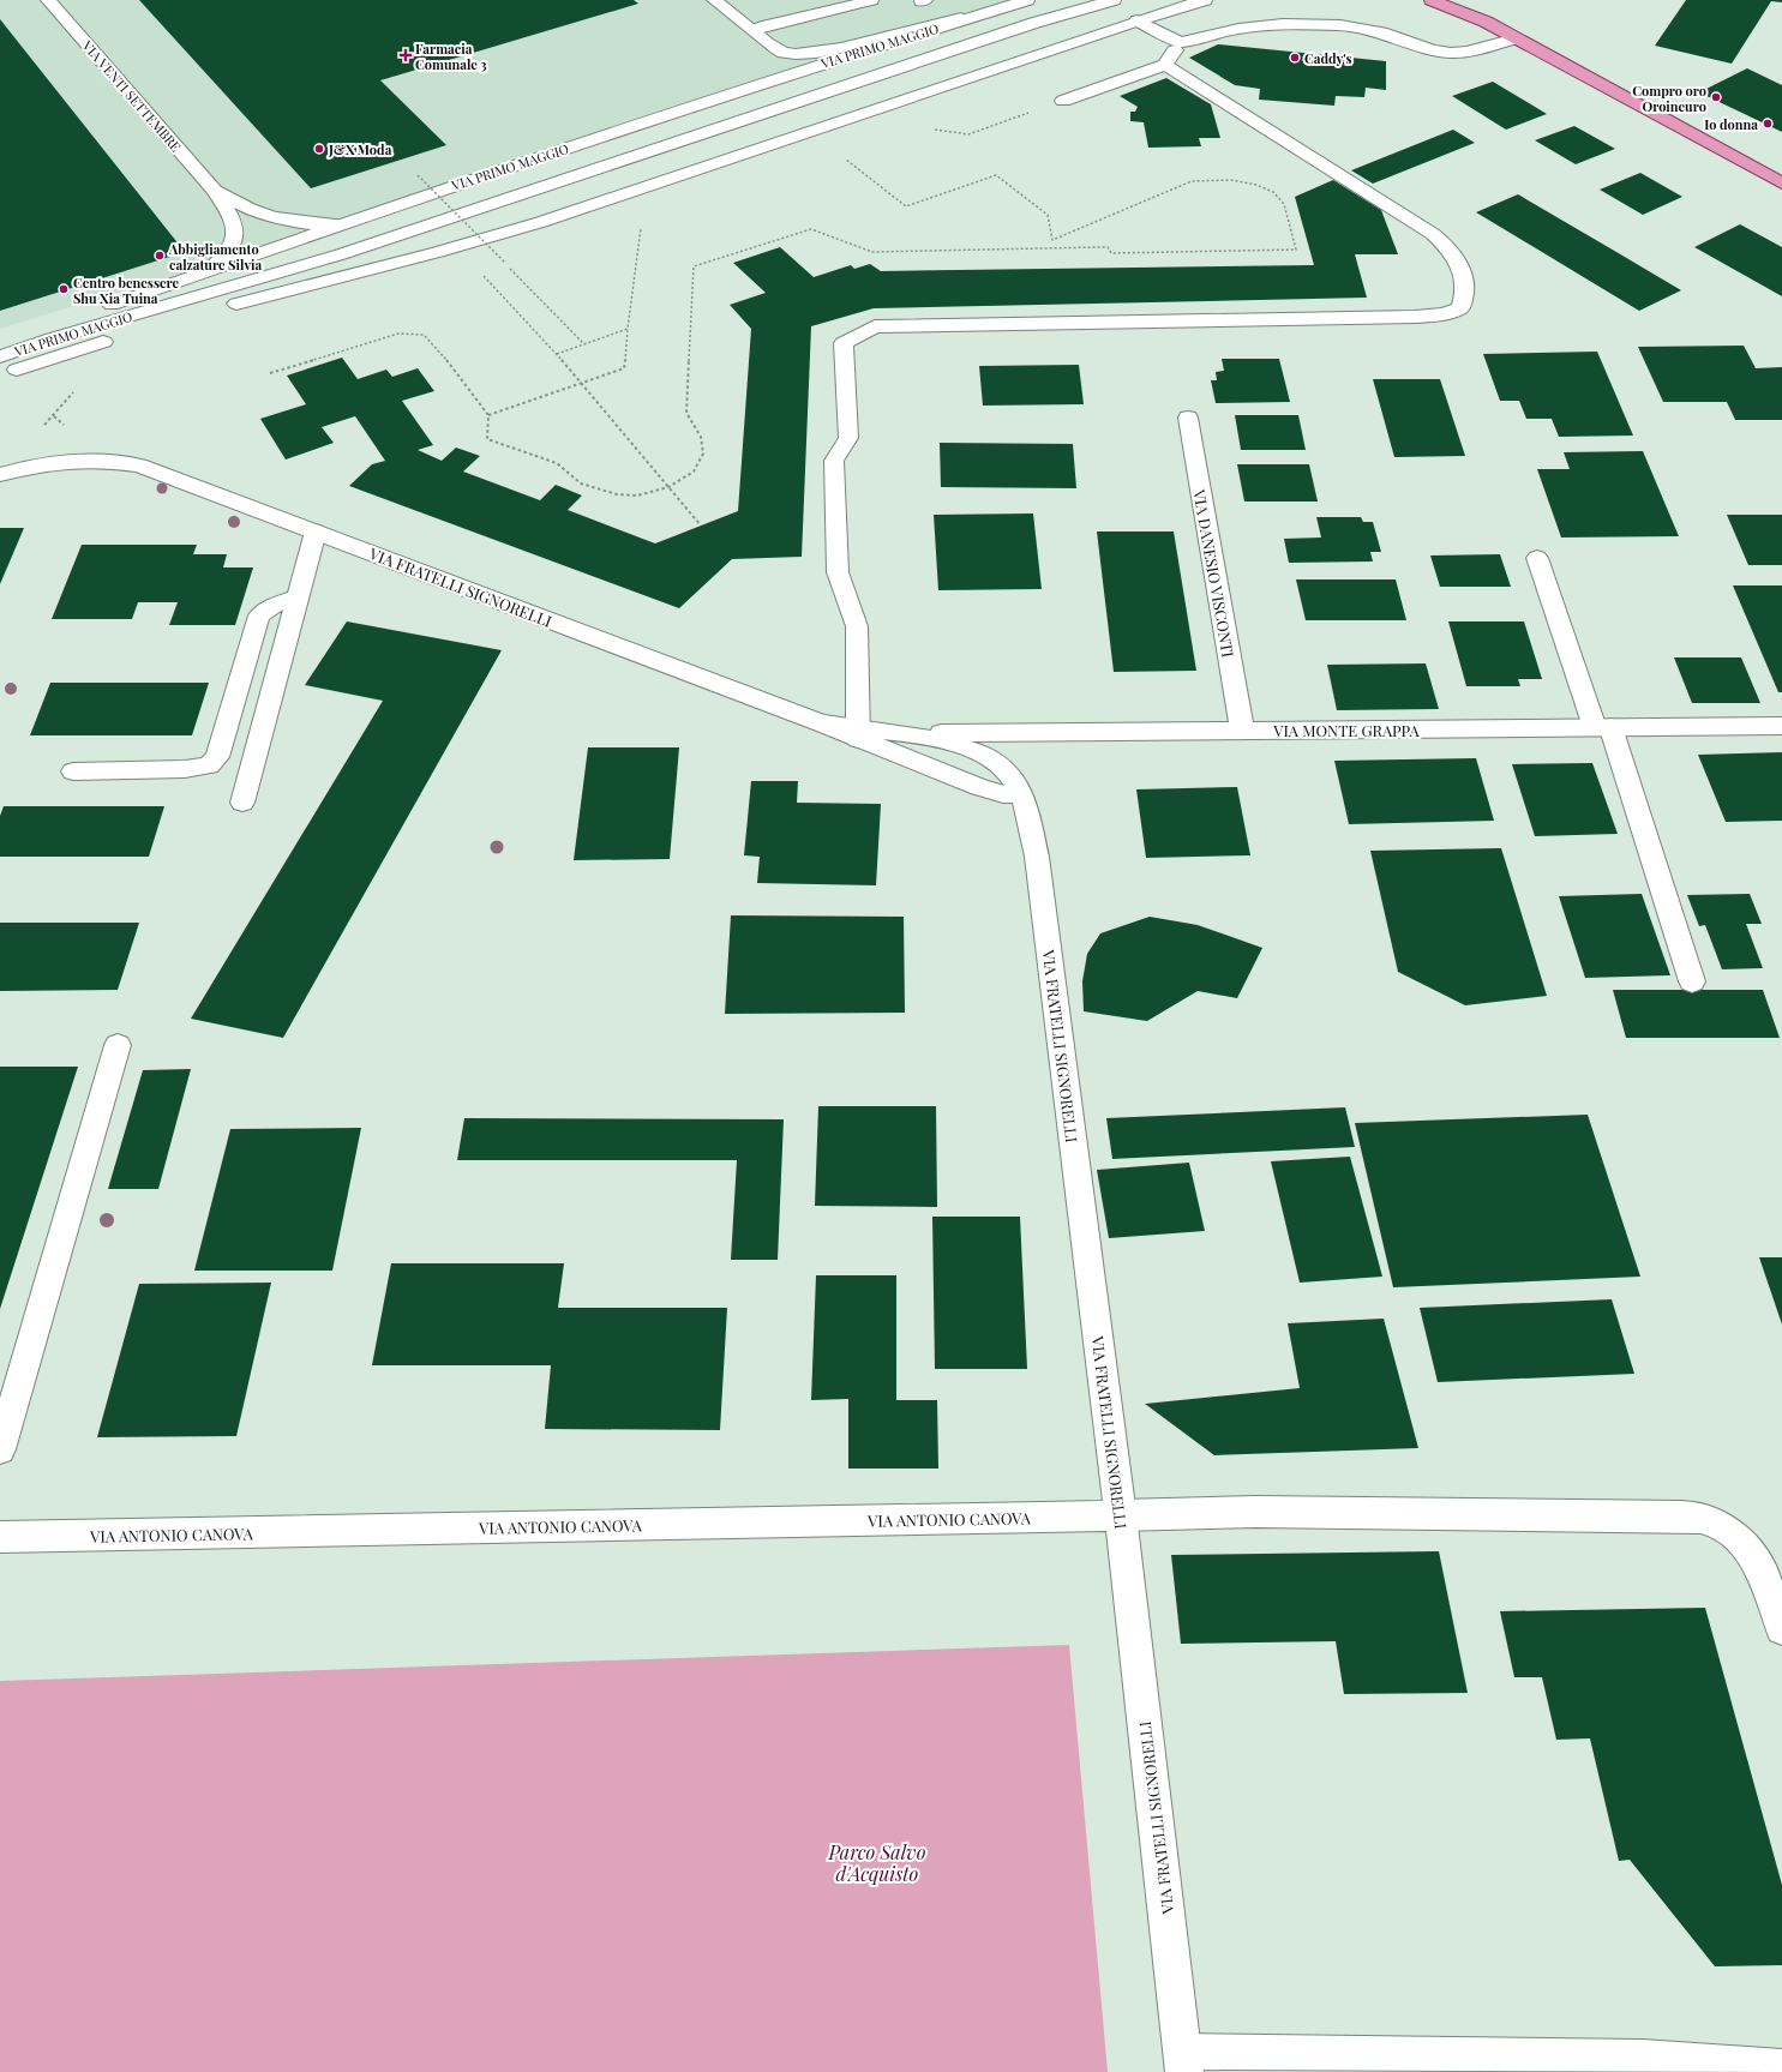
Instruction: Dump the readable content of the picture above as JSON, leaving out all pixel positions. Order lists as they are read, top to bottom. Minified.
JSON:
{"streets":{"street":["VIA PRIMO MAGGIO","VIA VENTI SETTEMBRE","VIA DANESIO VISCONTI","VIA FRATELLI SIGNORELLI","VIA MONTE GRAPPA","VIA ANTONIO CANOVA"]},"crossings":[["VIA PRIMO MAGGIO","VIA VENTI SETTEMBRE"],["VIA DANESIO VISCONTI","VIA MONTE GRAPPA"],["VIA FRATELLI SIGNORELLI","VIA MONTE GRAPPA"],["VIA FRATELLI SIGNORELLI","VIA ANTONIO CANOVA"]],"parks":["Parco Salvo d'Acquisto"],"places":{"health":["Farmacia Comunale 3"],"other":["Caddy's","Compro oro Oroineuro","Io donna","J&X Moda","Abbigliamento calzature Silvia","Centro benessere Shu Xia Tuina"]}}
